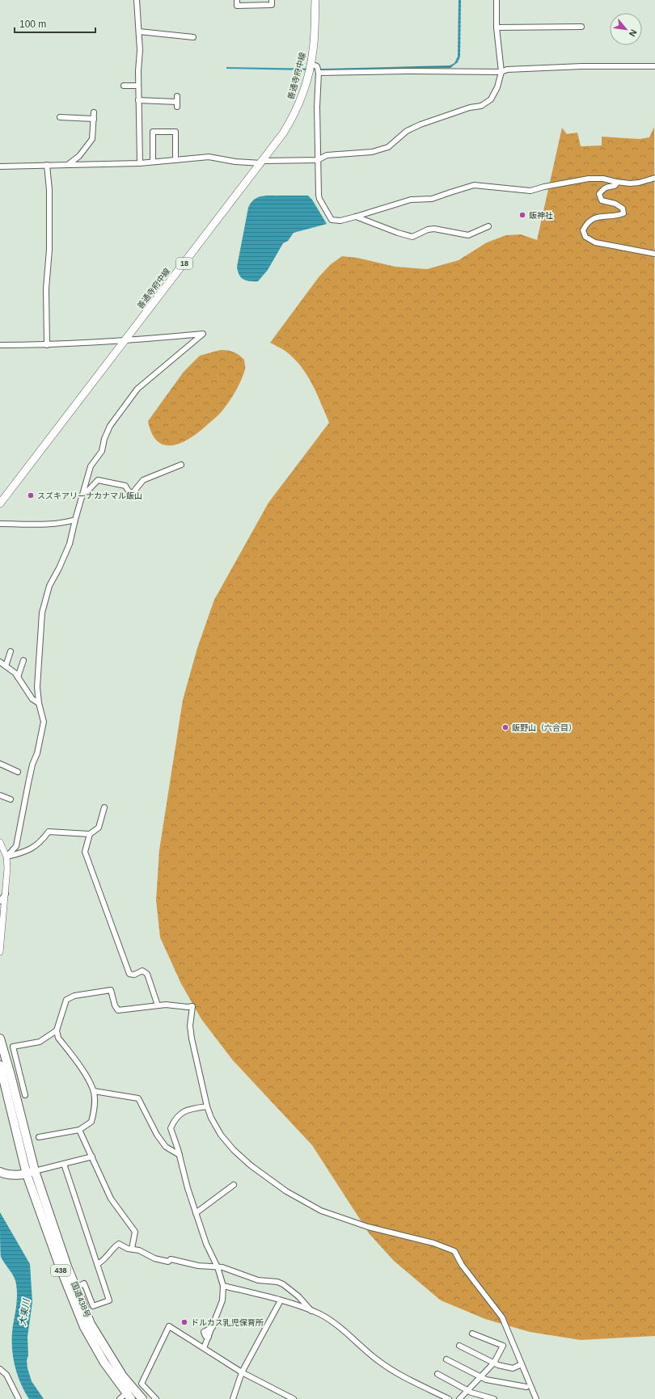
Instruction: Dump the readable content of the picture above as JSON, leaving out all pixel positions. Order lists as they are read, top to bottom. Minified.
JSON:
{"streets":{"highway":["438","国道438号"],"main road":["善通寺府中線","18"]},"water":["大束川"],"places":["飯神社","スズキアリーナカナマル飯山","飯野山（六合目）","ドルカス乳児保育所"],"scale_bar":"100 m","north":"bottom right"}
